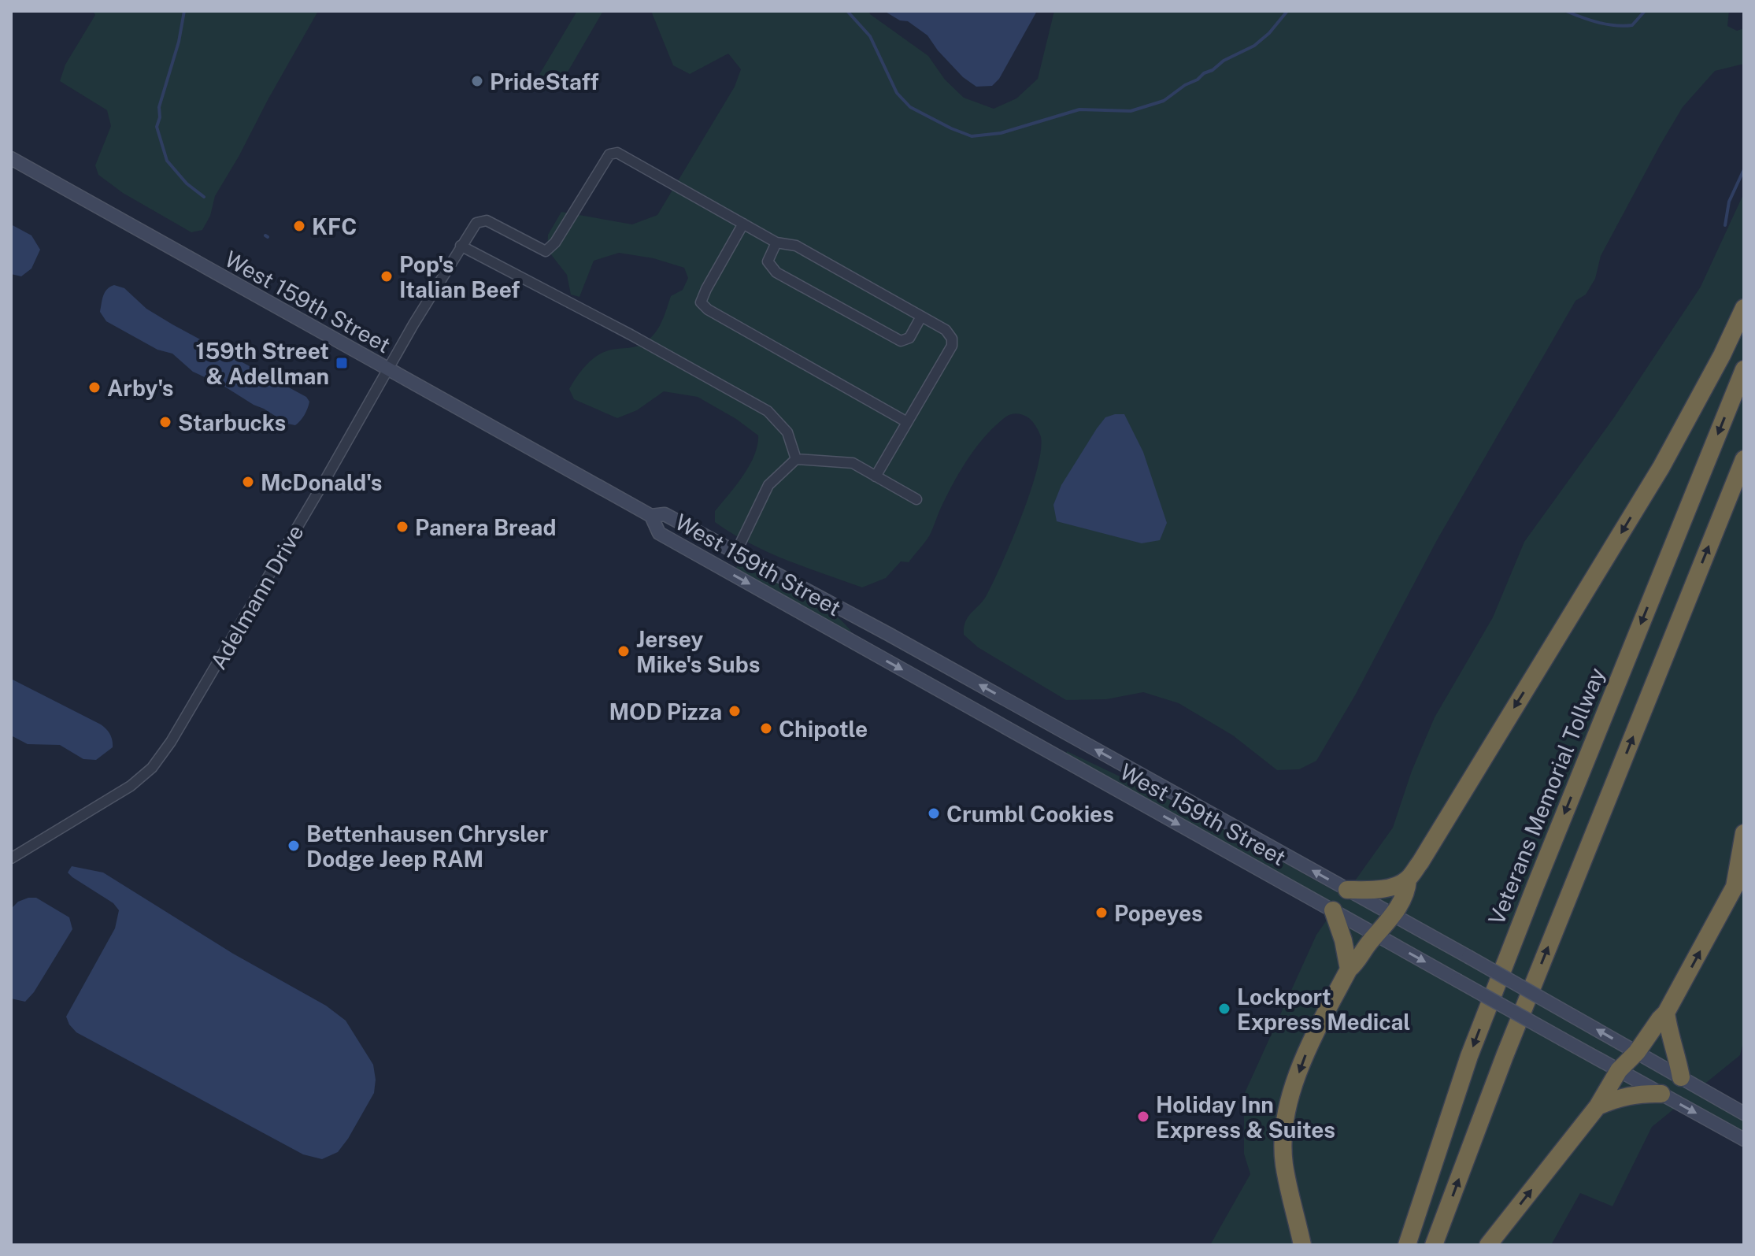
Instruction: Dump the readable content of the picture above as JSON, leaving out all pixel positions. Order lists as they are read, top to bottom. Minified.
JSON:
{"streets":{"highway":["Veterans Memorial Tollway"],"main road":["West 159th Street"],"street":["Adelmann Drive"]},"crossings":[["West 159th Street","Adelmann Drive"]],"places":{"other":["PrideStaff","KFC","Pop's Italian Beef","Arby's","Starbucks","McDonald's","Panera Bread","Jersey Mike's Subs","MOD Pizza","Chipotle","Crumbl Cookies","Bettenhausen Chrysler Dodge Jeep RAM","Popeyes","Lockport Express Medical","Holiday Inn Express & Suites"],"transit":["159th Street & Adellman"]}}
